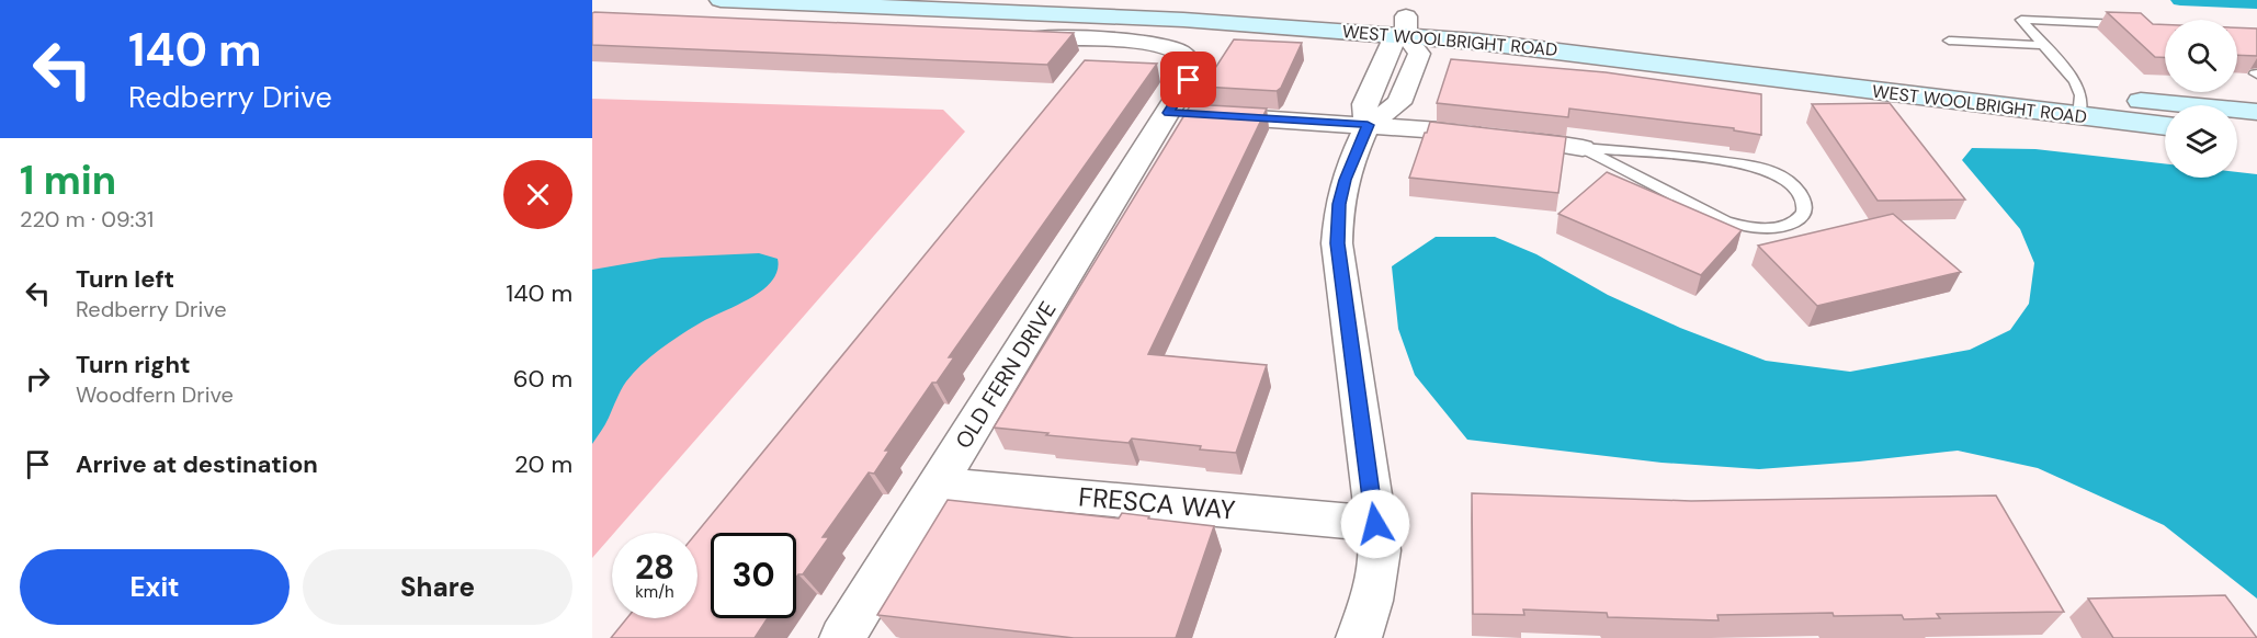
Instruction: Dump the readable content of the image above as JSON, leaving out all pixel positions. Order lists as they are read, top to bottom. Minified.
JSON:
{"streets":{"main road":["WEST WOOLBRIGHT ROAD"],"street":["OLD FERN DRIVE","FRESCA WAY"]},"crossings":[["OLD FERN DRIVE","FRESCA WAY"]],"page":{"turn":["140 m","Redberry Drive"],"heading":["1 min","220 m · 09:31"],"list":[{"name":"Turn left","note":"Redberry Drive","value":"140 m"},{"name":"Turn right","note":"Woodfern Drive","value":"60 m"},{"name":"Arrive at destination","value":"20 m"}],"speed":"28 km/h","limit":"30","buttons":["Exit","Share"]}}
